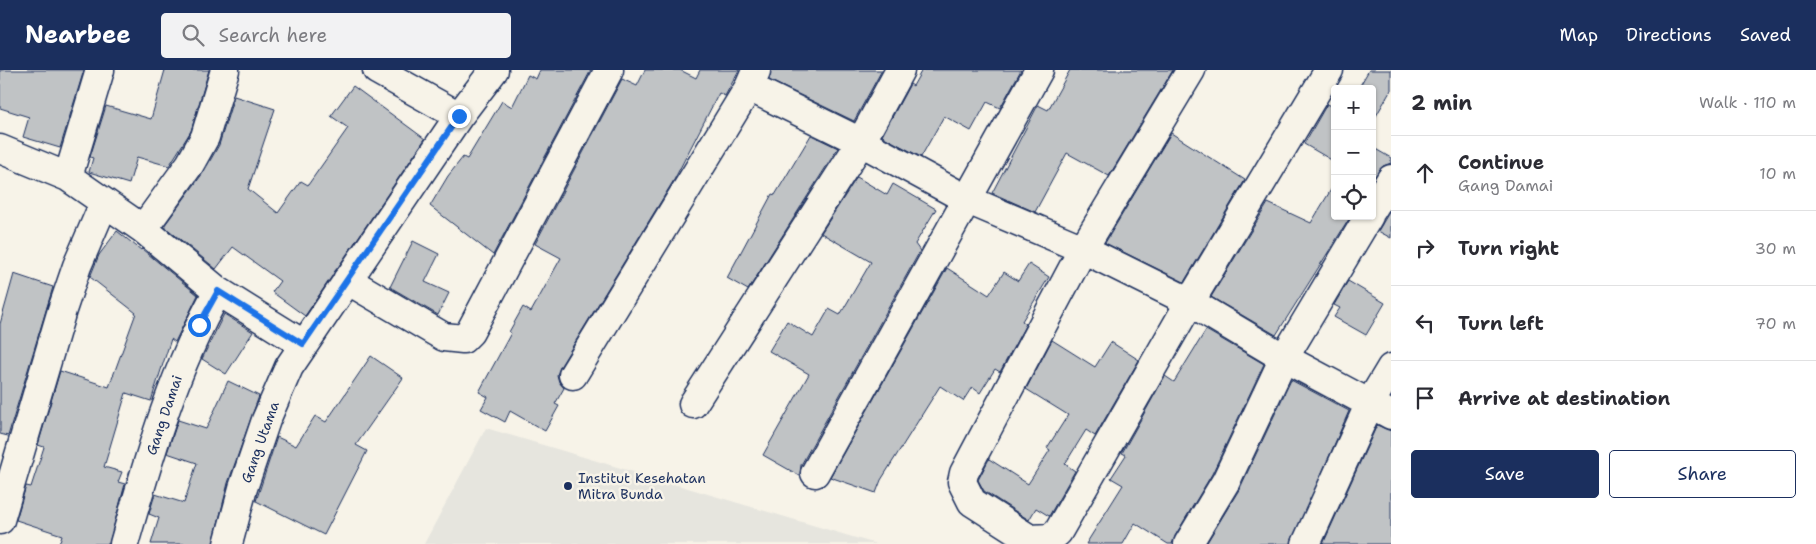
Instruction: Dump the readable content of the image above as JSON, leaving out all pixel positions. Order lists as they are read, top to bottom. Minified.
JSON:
{"streets":{"street":["Gang Damai","Gang Utama"]},"places":["Institut Kesehatan Mitra Bunda"],"page":{"header":"Nearbee","search":"Search here","nav":["Map","Directions","Saved"],"heading":["2 min","Walk · 110 m"],"map_buttons":["+","−"],"list":[["Continue","Gang Damai","10 m"],["Turn right","30 m"],["Turn left","70 m"],"Arrive at destination"],"buttons":["Save","Share"]}}
